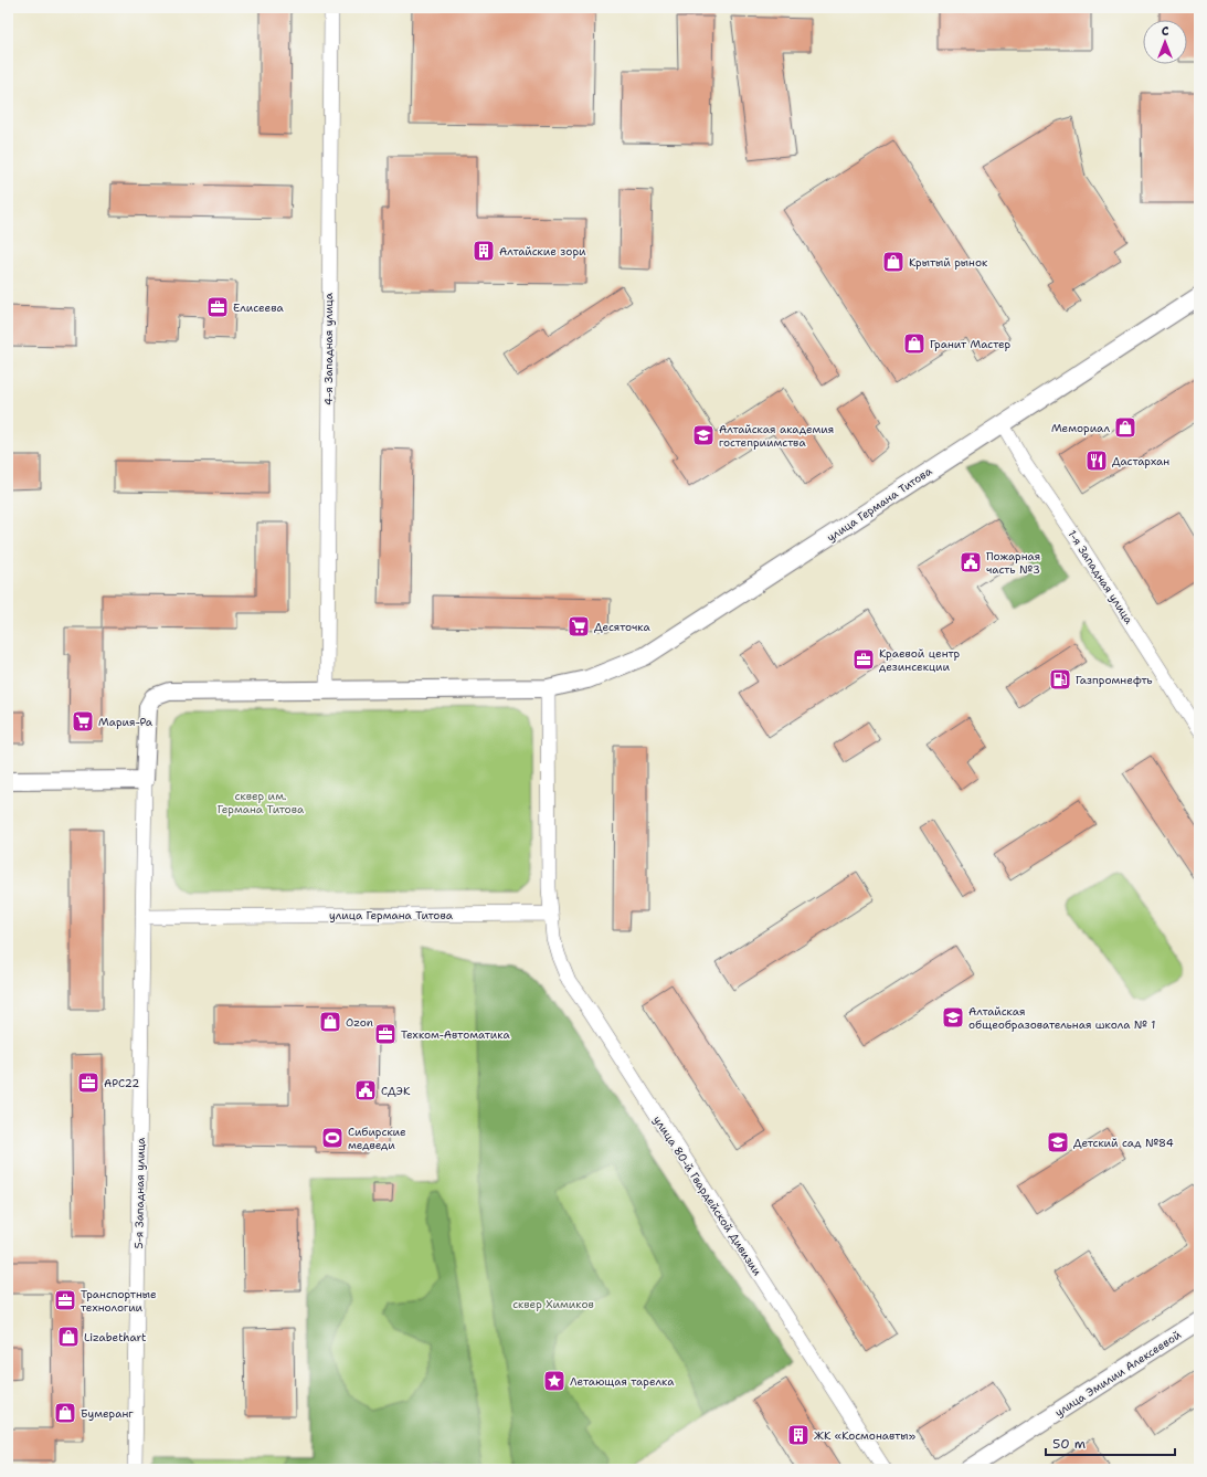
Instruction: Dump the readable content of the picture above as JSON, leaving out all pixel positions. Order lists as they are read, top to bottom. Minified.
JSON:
{"streets":{"street":["4-я Западная улица","улица Германа Титова","1-я Западная улица","5-я Западная улица","улица 80-й Гвардейской Дивизии","улица Эмилии Алексеевой"]},"crossings":[["4-я Западная улица","улица Германа Титова"],["улица Германа Титова","1-я Западная улица"],["улица Германа Титова","5-я Западная улица"],["улица Германа Титова","улица 80-й Гвардейской Дивизии"]],"parks":["сквер им. Германа Титова","сквер Химиков"],"places":{"building":["Алтайские зори","ЖК «Космонавты»"],"shop":["Крытый рынок","Гранит Мастер","Мемориал","Ozon","Lizabethart","Бумеранг"],"office":["Елисеева","Краевой центр дезинсекции","Техком-Автоматика","АРС22","Транспортные технологии"],"school or university":["Алтайская академия гостеприимства","Алтайская общеобразовательная школа № 1","Детский сад №84"],"restaurant":["Дастархан"],"public building":["Пожарная часть №3","СДЭК"],"supermarket":["Десяточка","Мария-Ра"],"fuel station":["Газпромнефть"],"sports":["Сибирские медведи"],"place":["Летающая тарелка"]},"scale_bar":"50 m","north":"top"}
